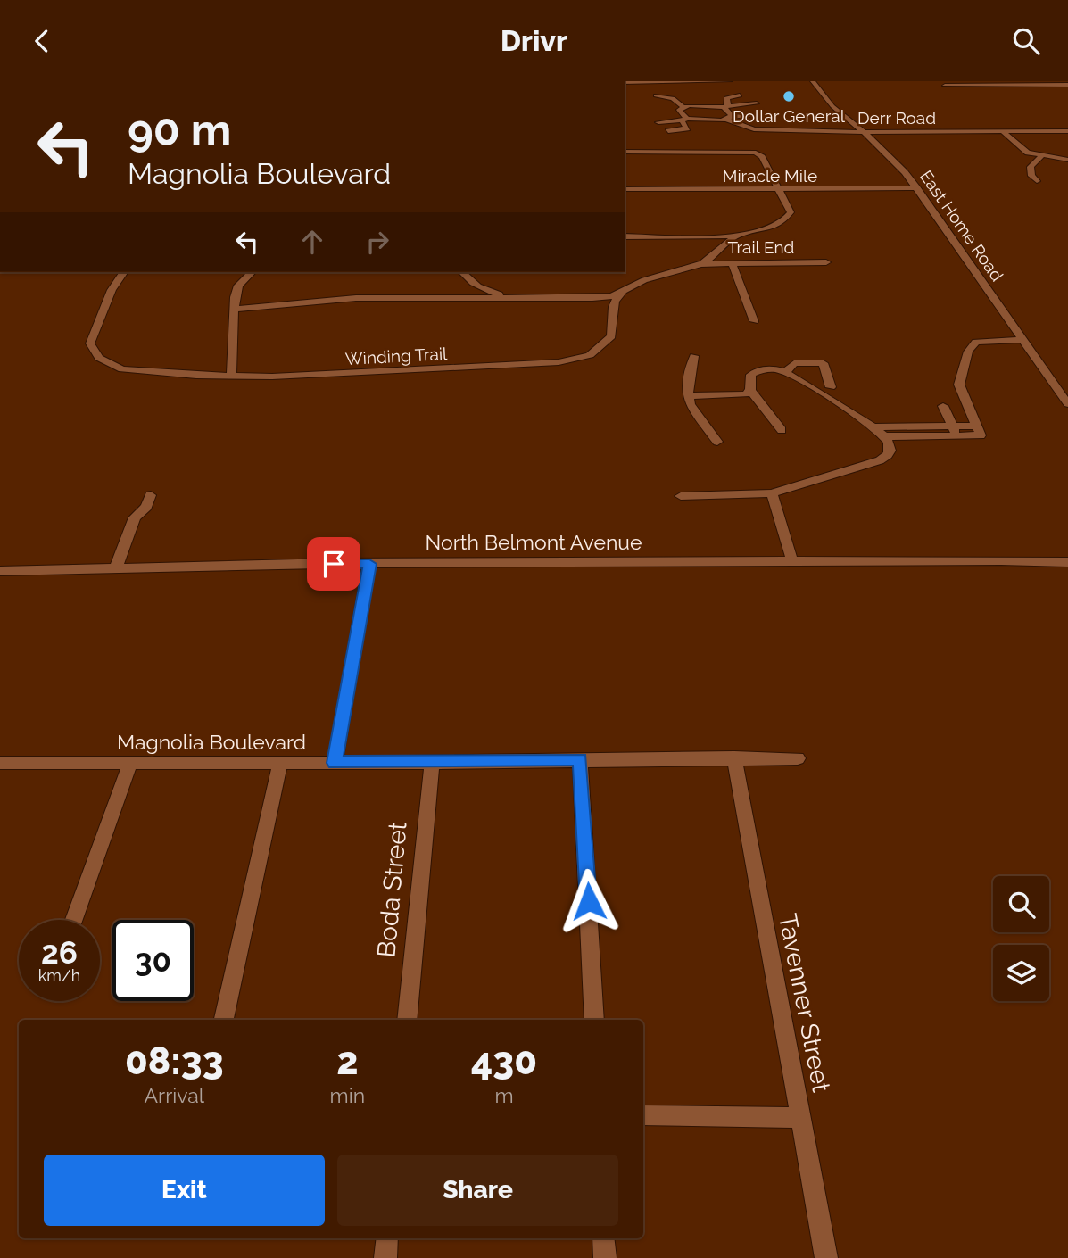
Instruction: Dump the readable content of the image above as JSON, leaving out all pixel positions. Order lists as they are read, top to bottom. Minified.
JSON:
{"streets":{"street":["Derr Road","Miracle Mile","East Home Road","Trail End","Winding Trail","North Belmont Avenue","Magnolia Boulevard","Boda Street","Tavenner Street"]},"crossings":[["Derr Road","East Home Road"],["Miracle Mile","East Home Road"],["Magnolia Boulevard","Boda Street"],["Magnolia Boulevard","Tavenner Street"]],"places":["Dollar General"],"page":{"header":"Drivr","turn":["90 m","Magnolia Boulevard"],"speed":"26 km/h","limit":"30","eta":["08:33","Arrival","2","min","430","m"],"buttons":["Exit","Share"]}}
